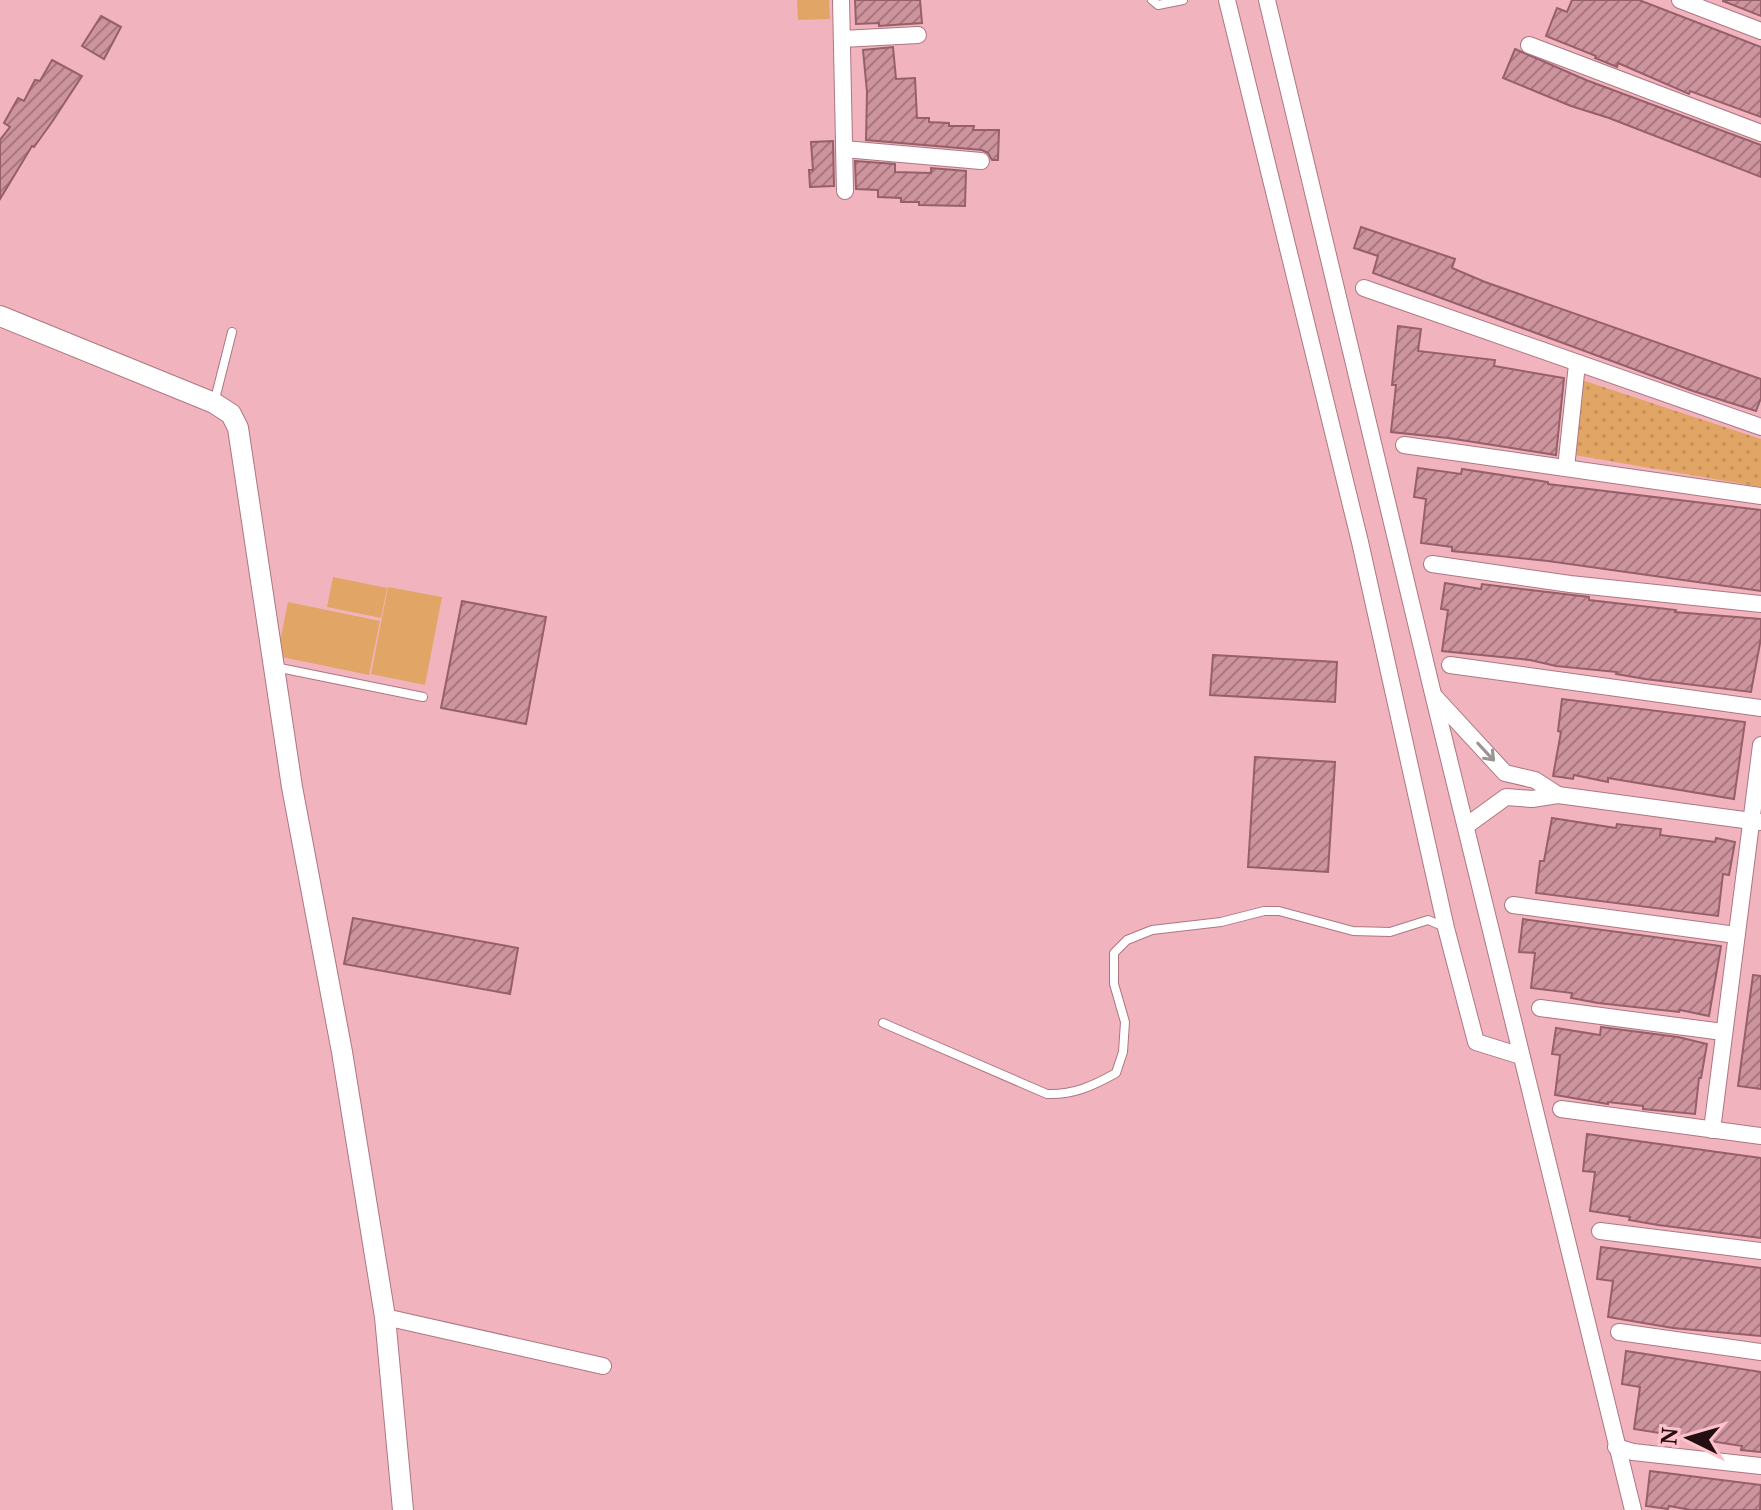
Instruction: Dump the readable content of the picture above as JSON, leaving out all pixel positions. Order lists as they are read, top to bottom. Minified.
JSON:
{"north":"left"}
